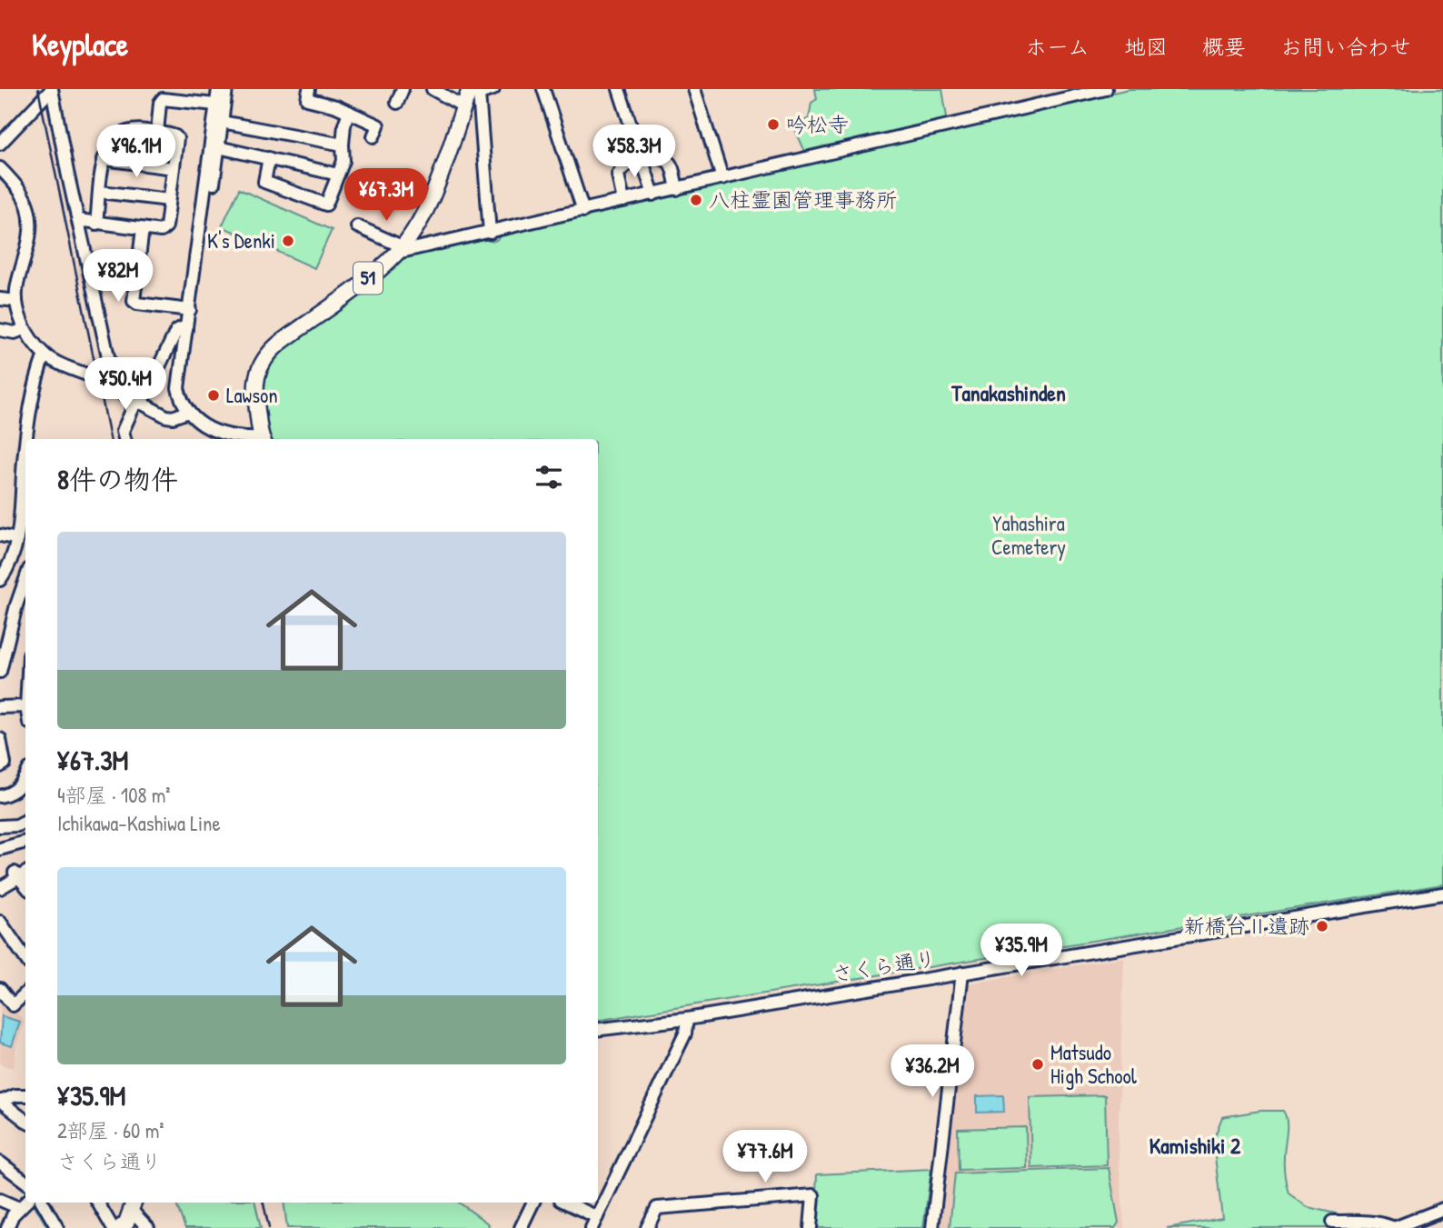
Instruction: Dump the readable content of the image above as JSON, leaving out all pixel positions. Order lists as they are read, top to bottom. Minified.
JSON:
{"streets":{"main road":["51"],"street":["さくら通り"]},"districts":["Tanakashinden","Kamishiki 2"],"parks":["Yahashira Cemetery"],"places":["吟松寺","八柱霊園管理事務所","K's Denki","Lawson","新橋台Ⅱ遺跡","Matsudo High School"],"page":{"header":"Keyplace","nav":["ホーム","地図","概要","お問い合わせ"],"price":["¥96.1M","¥58.3M","¥67.3M","¥82M","¥50.4M","¥35.9M","¥36.2M","¥77.6M"],"heading":"8件の物件","list":[{"name":"¥67.3M","note":"4部屋 · 108 m² · Ichikawa-Kashiwa Line"},{"name":"¥35.9M","note":"2部屋 · 60 m² · さくら通り"}]}}
